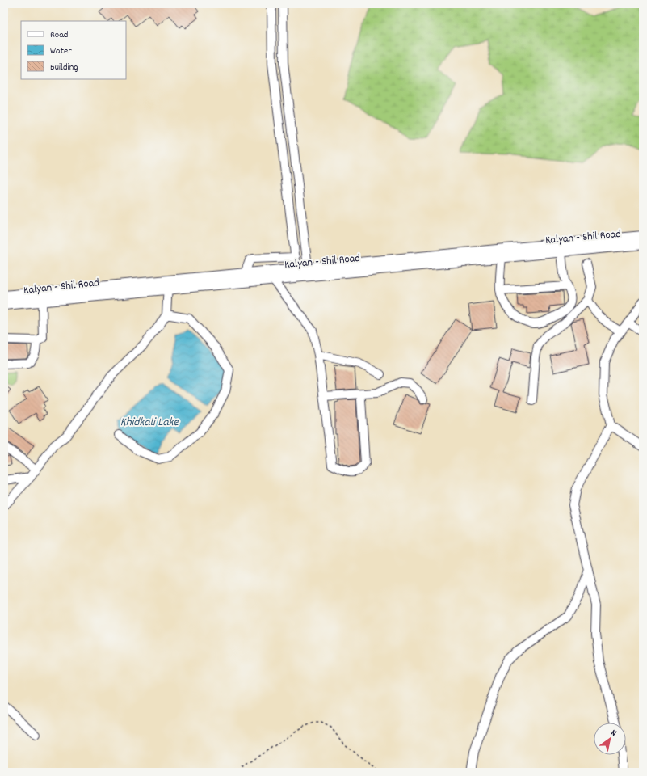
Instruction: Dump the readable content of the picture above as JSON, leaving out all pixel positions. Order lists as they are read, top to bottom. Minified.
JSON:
{"streets":{"main road":["Kalyan - Shil Road"]},"water":["Khidkali Lake"],"legend":["Road","Water","Building"],"north":"top right"}
